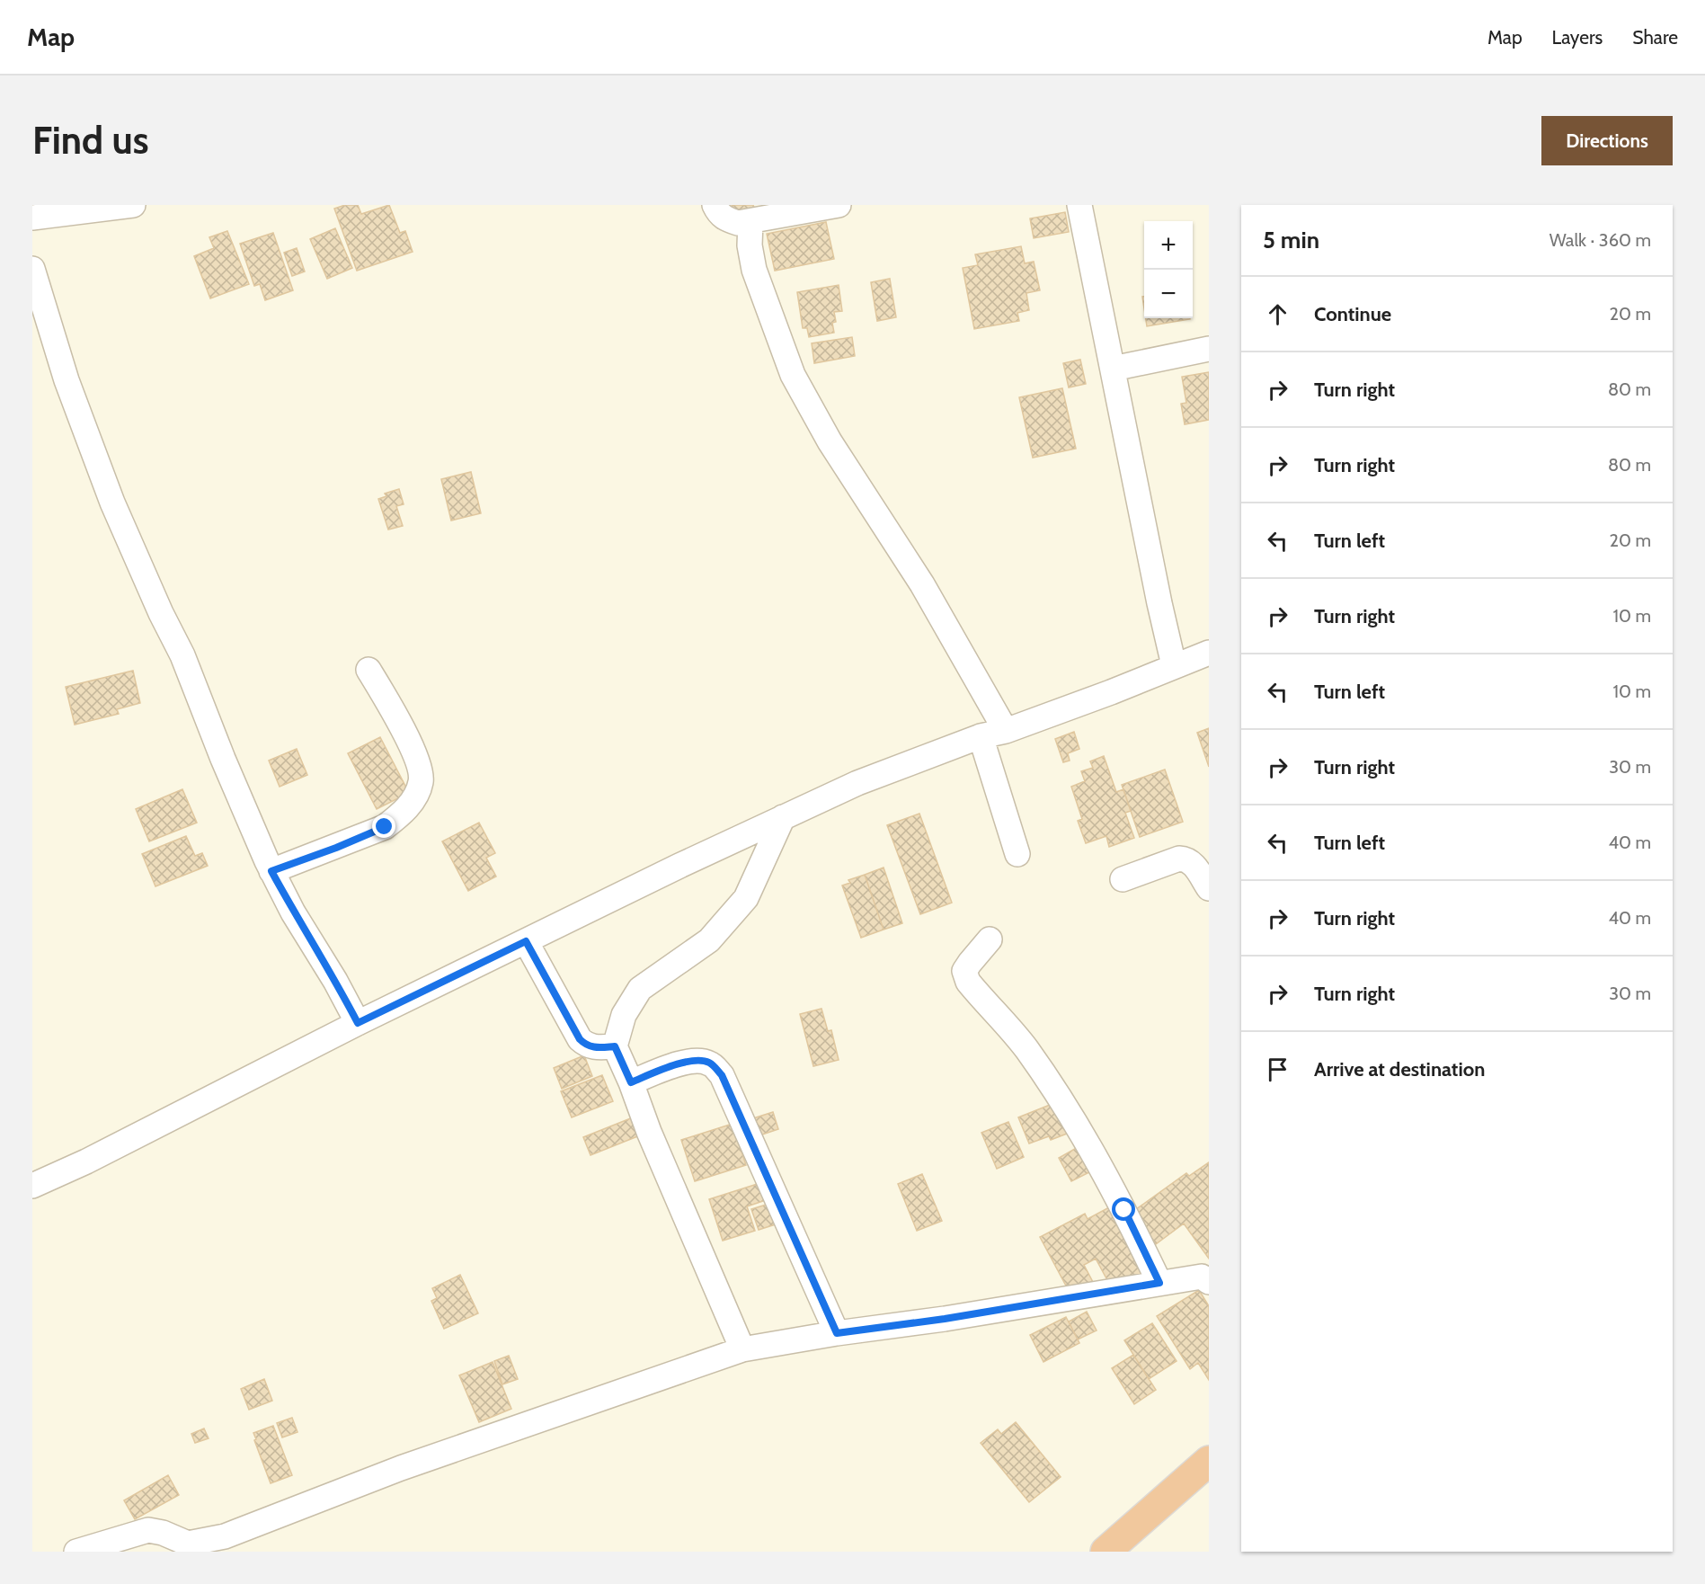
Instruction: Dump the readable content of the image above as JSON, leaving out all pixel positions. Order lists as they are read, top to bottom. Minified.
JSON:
{"page":{"header":"Map","nav":["Map","Layers","Share"],"buttons":"Directions","title":"Find us","heading":["5 min","Walk · 360 m"],"map_buttons":["+","−"],"list":[["Continue","20 m"],["Turn right","80 m"],["Turn right","80 m"],["Turn left","20 m"],["Turn right","10 m"],["Turn left","10 m"],["Turn right","30 m"],["Turn left","40 m"],["Turn right","40 m"],["Turn right","30 m"],"Arrive at destination"]}}
